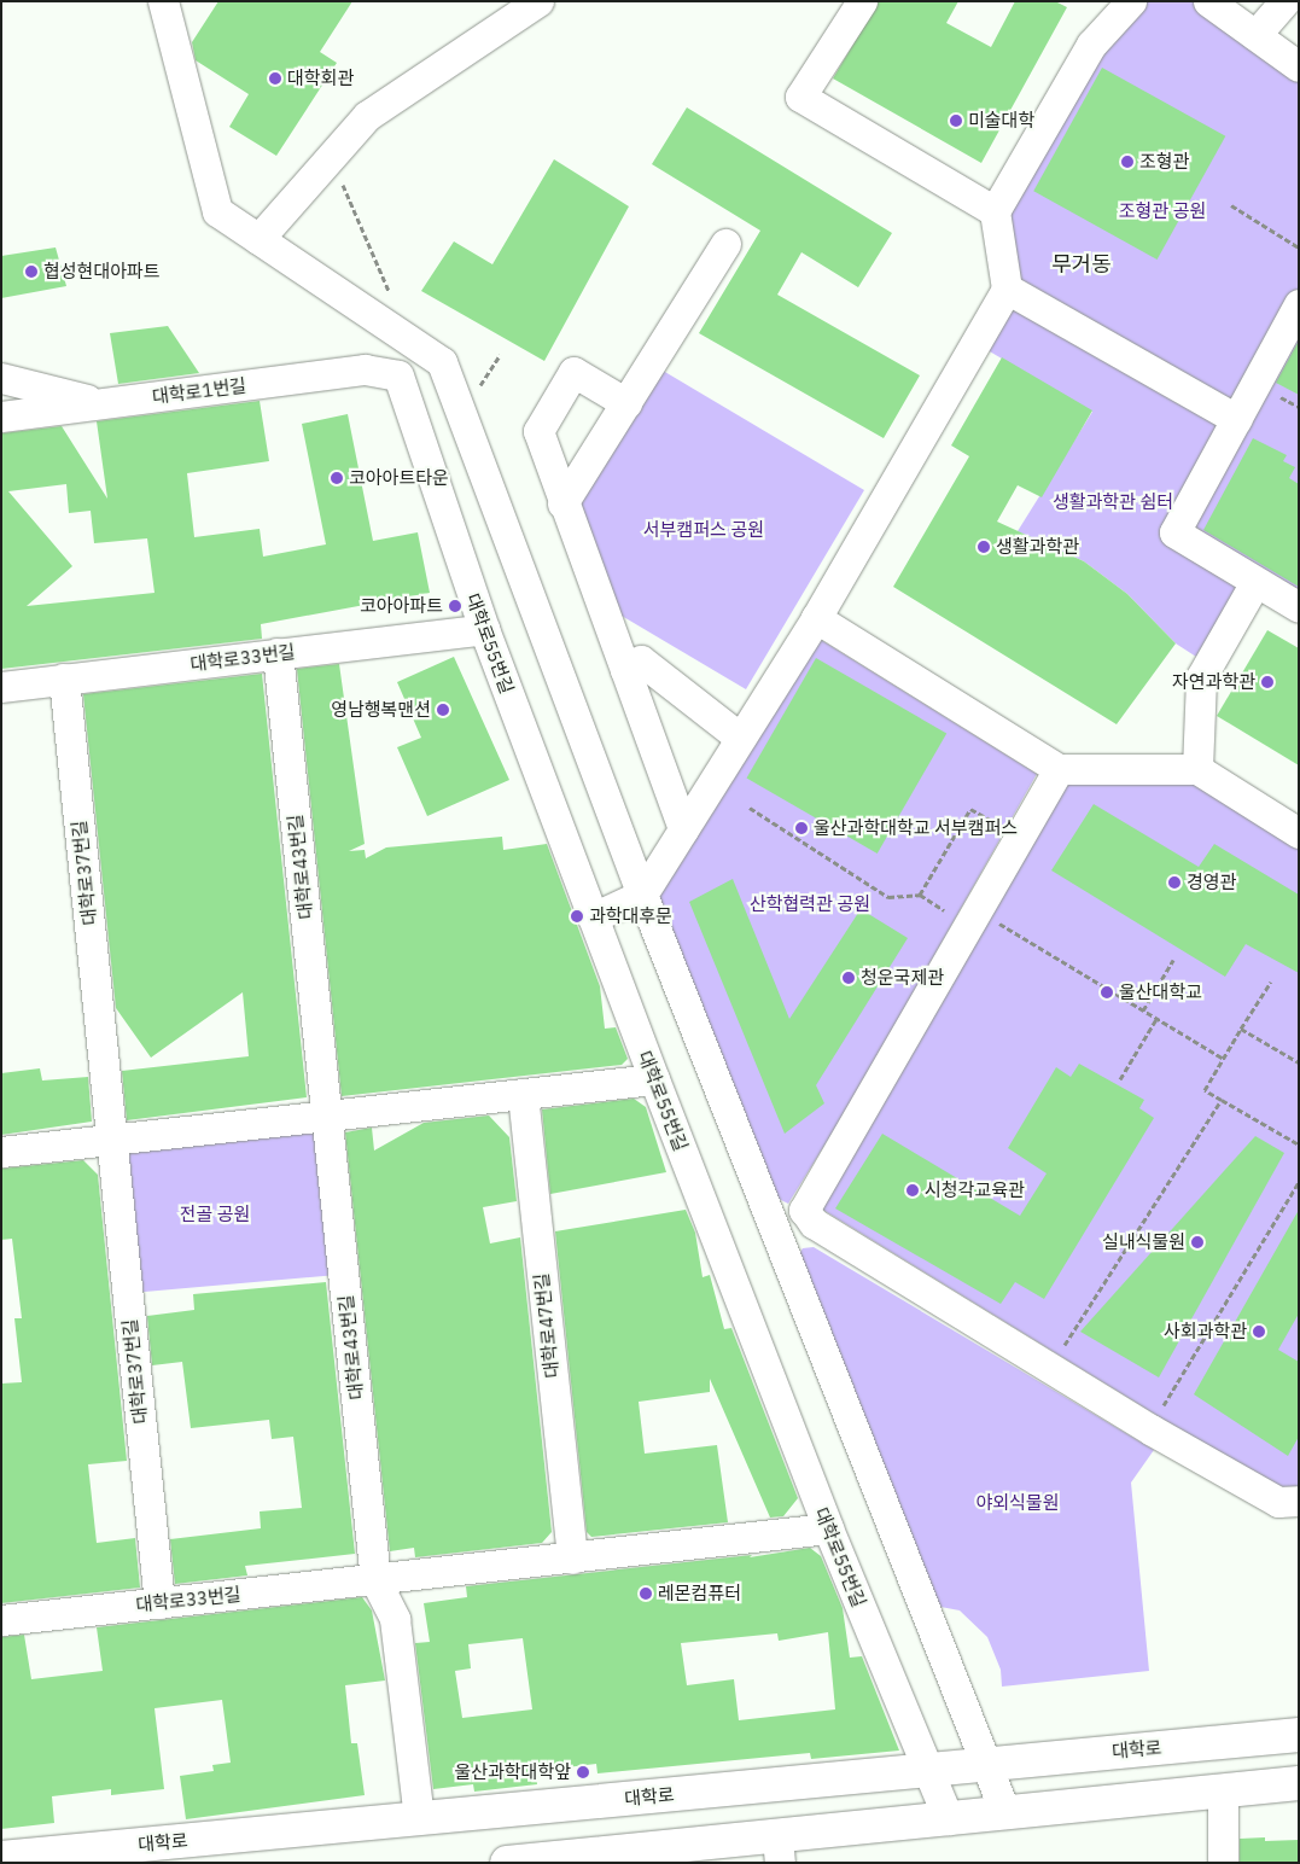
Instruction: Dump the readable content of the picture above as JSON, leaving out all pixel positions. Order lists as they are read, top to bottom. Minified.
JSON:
{"streets":{"main road":["대학로"],"street":["대학로1번길","대학로55번길","대학로33번길","대학로43번길","대학로37번길","대학로47번길"]},"crossings":[["대학로1번길","대학로55번길"],["대학로55번길","대학로33번길"],["대학로55번길","대학로"],["대학로33번길","대학로43번길"],["대학로33번길","대학로37번길"],["대학로43번길","대학로"]],"districts":["무거동"],"parks":["조형관 공원","생활과학관 쉼터","서부캠퍼스 공원","산학협력관 공원","전골 공원","야외식물원"],"places":["대학회관","미술대학","조형관","협성현대아파트","코아아트타운","생활과학관","코아아파트","자연과학관","영남행복맨션","울산과학대학교 서부캠퍼스","경영관","과학대후문","청운국제관","울산대학교","시청각교육관","실내식물원","사회과학관","레몬컴퓨터","울산과학대학앞"]}
